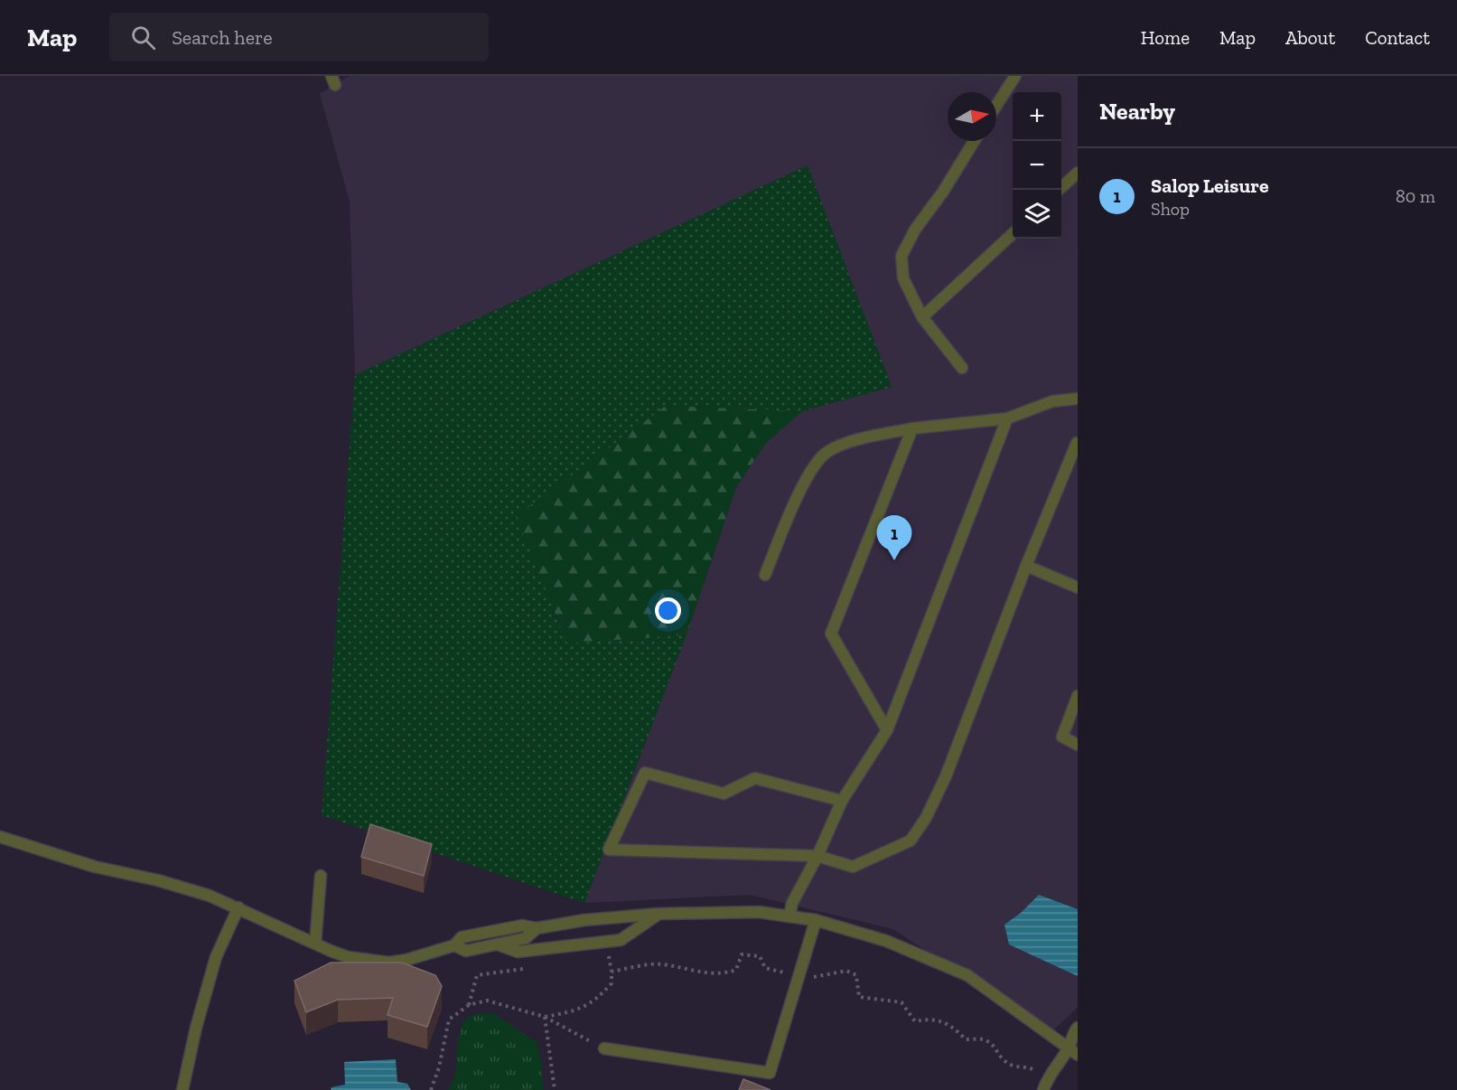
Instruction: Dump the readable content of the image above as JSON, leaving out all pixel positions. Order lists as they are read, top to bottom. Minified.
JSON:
{"north":"right","page":{"header":"Map","search":"Search here","nav":["Home","Map","About","Contact"],"heading":"Nearby","map_buttons":["+","−"],"list":[{"mark":"1","name":"Salop Leisure","note":"Shop","value":"80 m"}],"pins":"1"}}
